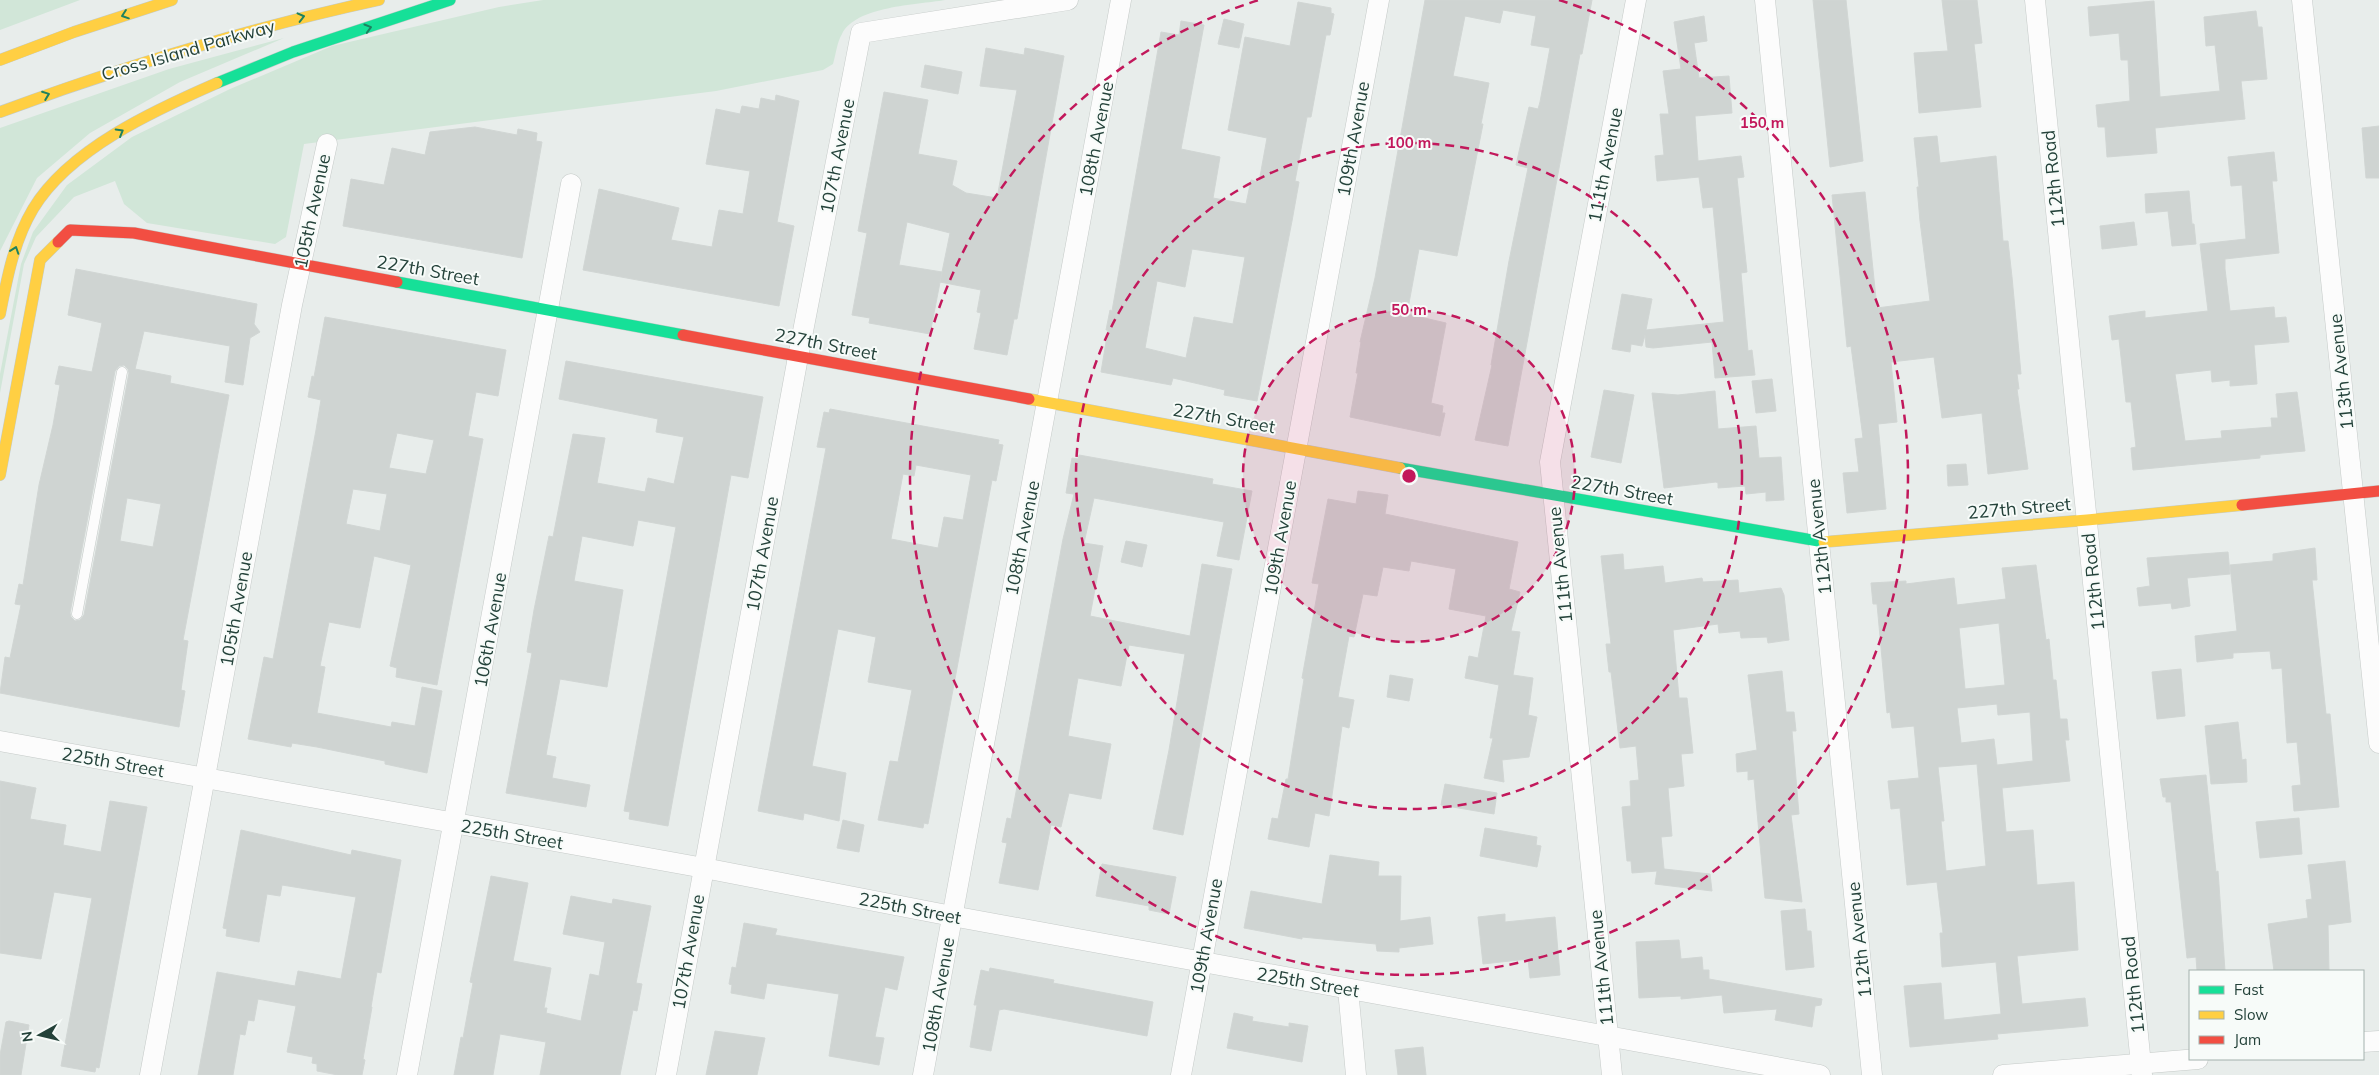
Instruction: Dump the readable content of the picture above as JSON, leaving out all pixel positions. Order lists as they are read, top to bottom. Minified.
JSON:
{"streets":{"main road":["Cross Island Parkway","227th Street"],"street":["108th Avenue","109th Avenue","107th Avenue","111th Avenue","112th Road","105th Avenue","113th Avenue","112th Avenue","106th Avenue","225th Street"]},"crossings":[["108th Avenue","227th Street"],["108th Avenue","225th Street"],["109th Avenue","227th Street"],["109th Avenue","225th Street"],["107th Avenue","227th Street"],["107th Avenue","225th Street"],["111th Avenue","227th Street"],["111th Avenue","225th Street"],["112th Road","227th Street"],["105th Avenue","227th Street"],["105th Avenue","225th Street"],["227th Street","113th Avenue"],["227th Street","112th Avenue"],["227th Street","106th Avenue"],["106th Avenue","225th Street"]],"legend":["Fast","Slow","Jam"],"north":"left","rings":["150 m","100 m","50 m"]}
